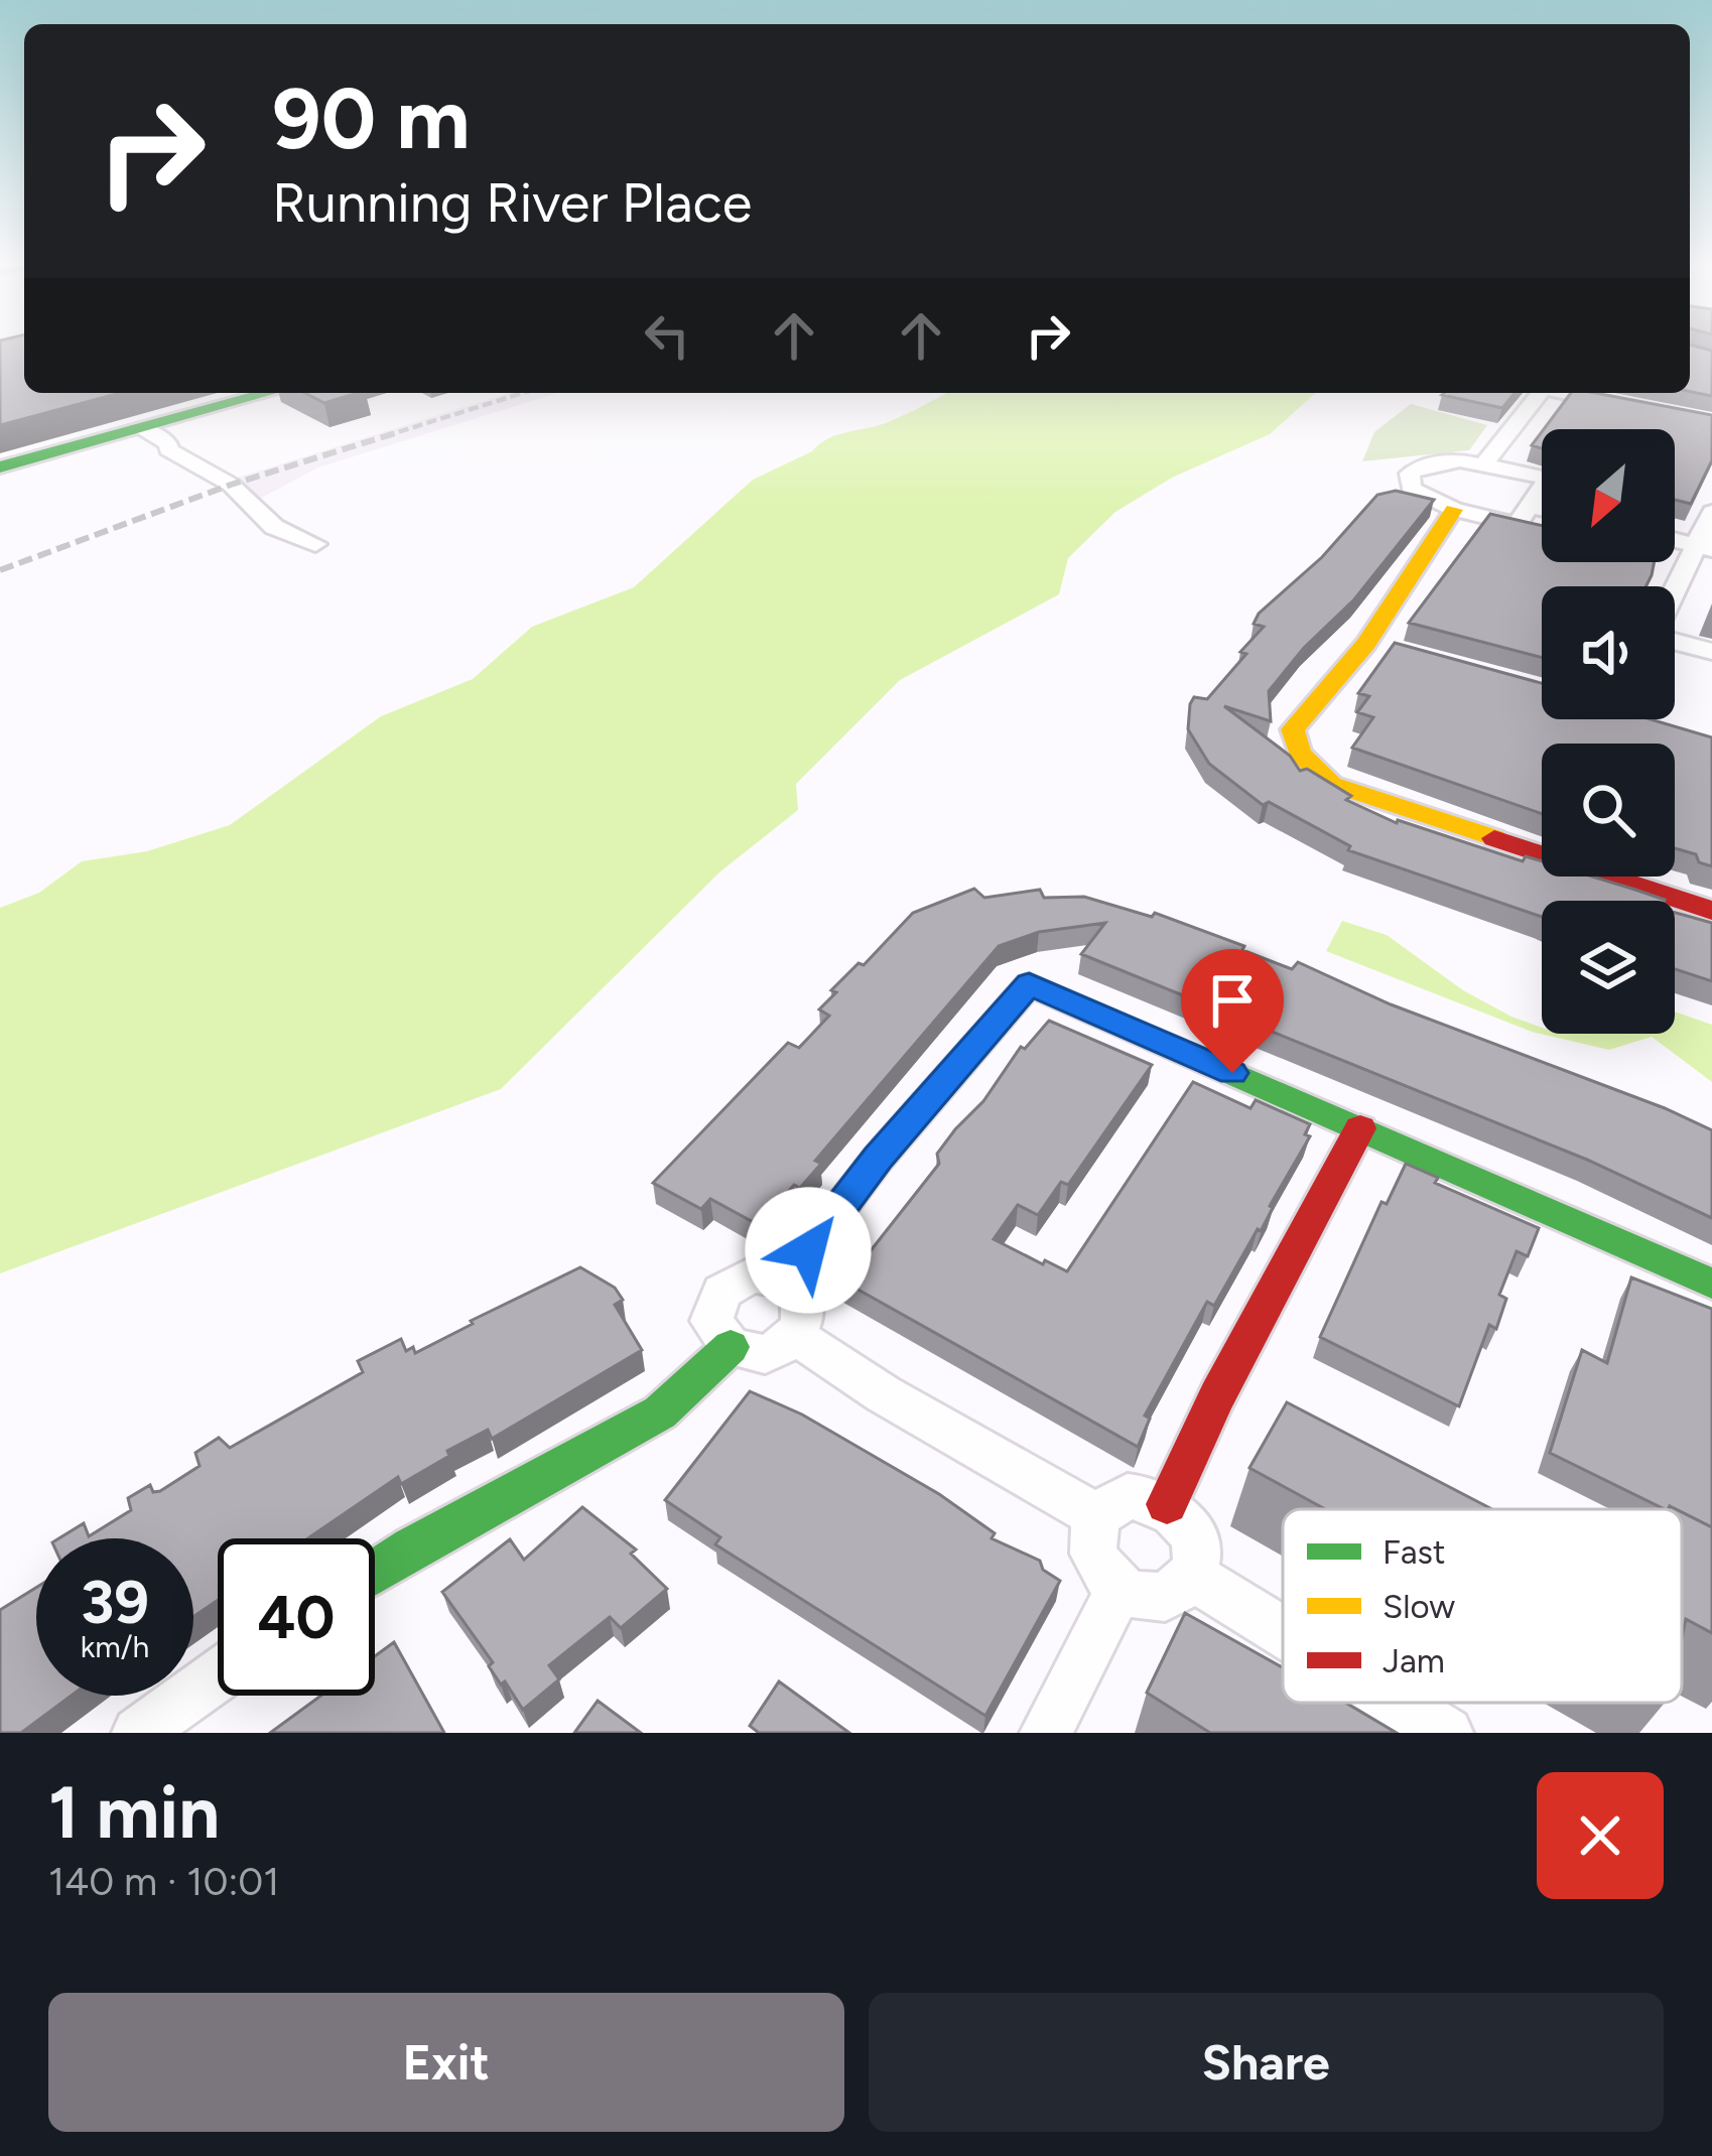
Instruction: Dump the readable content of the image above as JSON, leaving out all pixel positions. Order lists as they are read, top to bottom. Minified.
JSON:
{"legend":["Fast","Slow","Jam"],"north":"bottom left","page":{"turn":["90 m","Running River Place"],"speed":"39 km/h","limit":"40","heading":["1 min","140 m · 10:01"],"buttons":["Exit","Share"]}}
